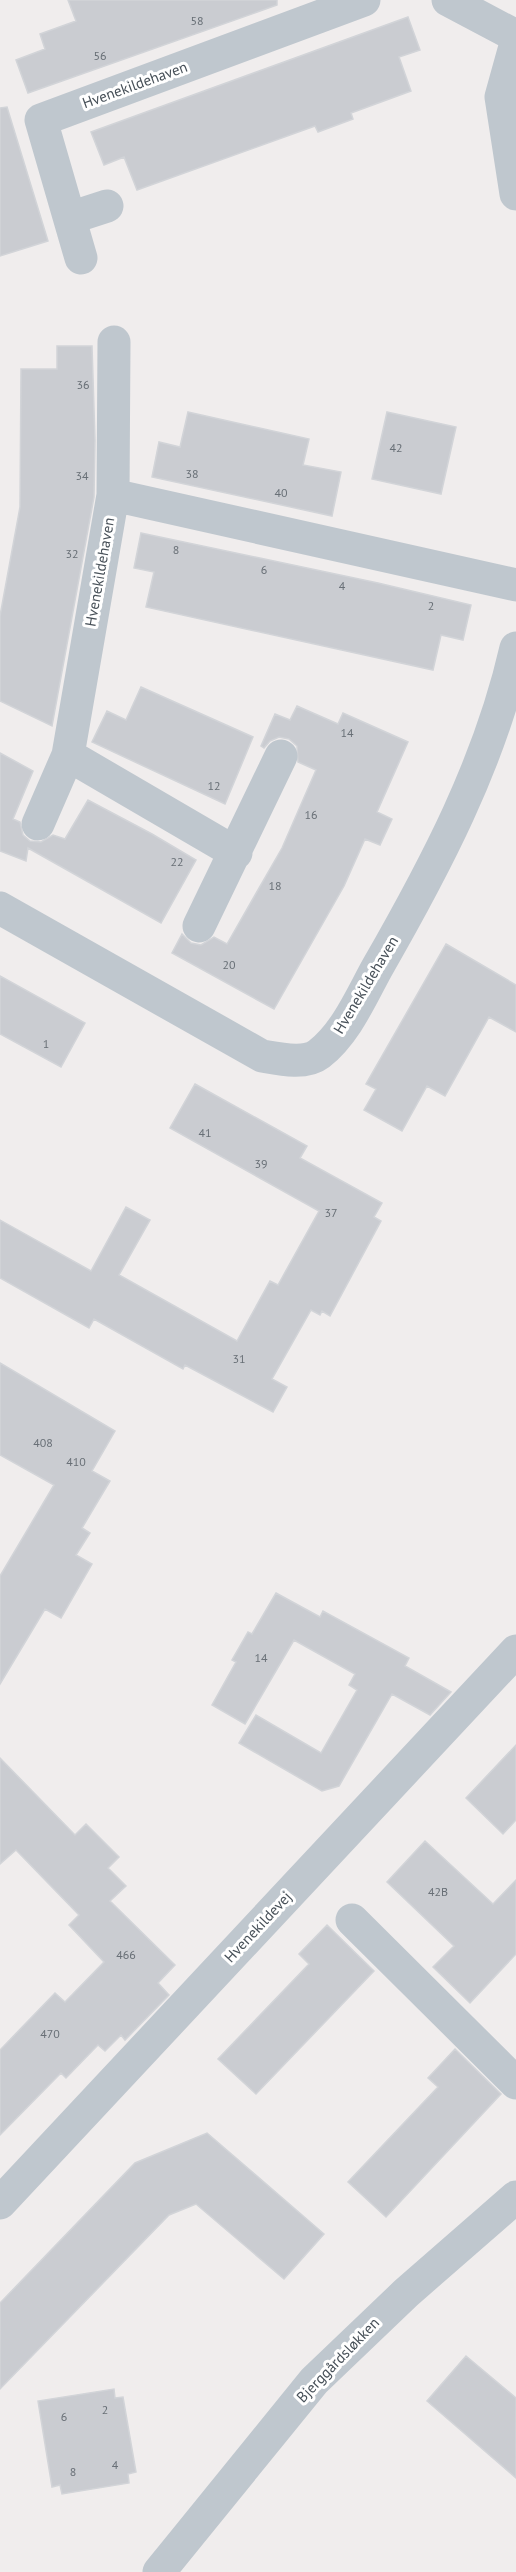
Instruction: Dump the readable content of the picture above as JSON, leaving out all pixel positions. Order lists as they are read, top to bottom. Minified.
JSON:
{"streets":{"street":["Hvenekildehaven","Hvenekildevej","Bjerggårdsløkken"]},"house_numbers":["58","56","36","42","38","34","40","8","32","6","4","2","14","12","16","22","18","20","1","41","39","37","31","408","410","14","42B","466","470","2","6","4","8"]}
